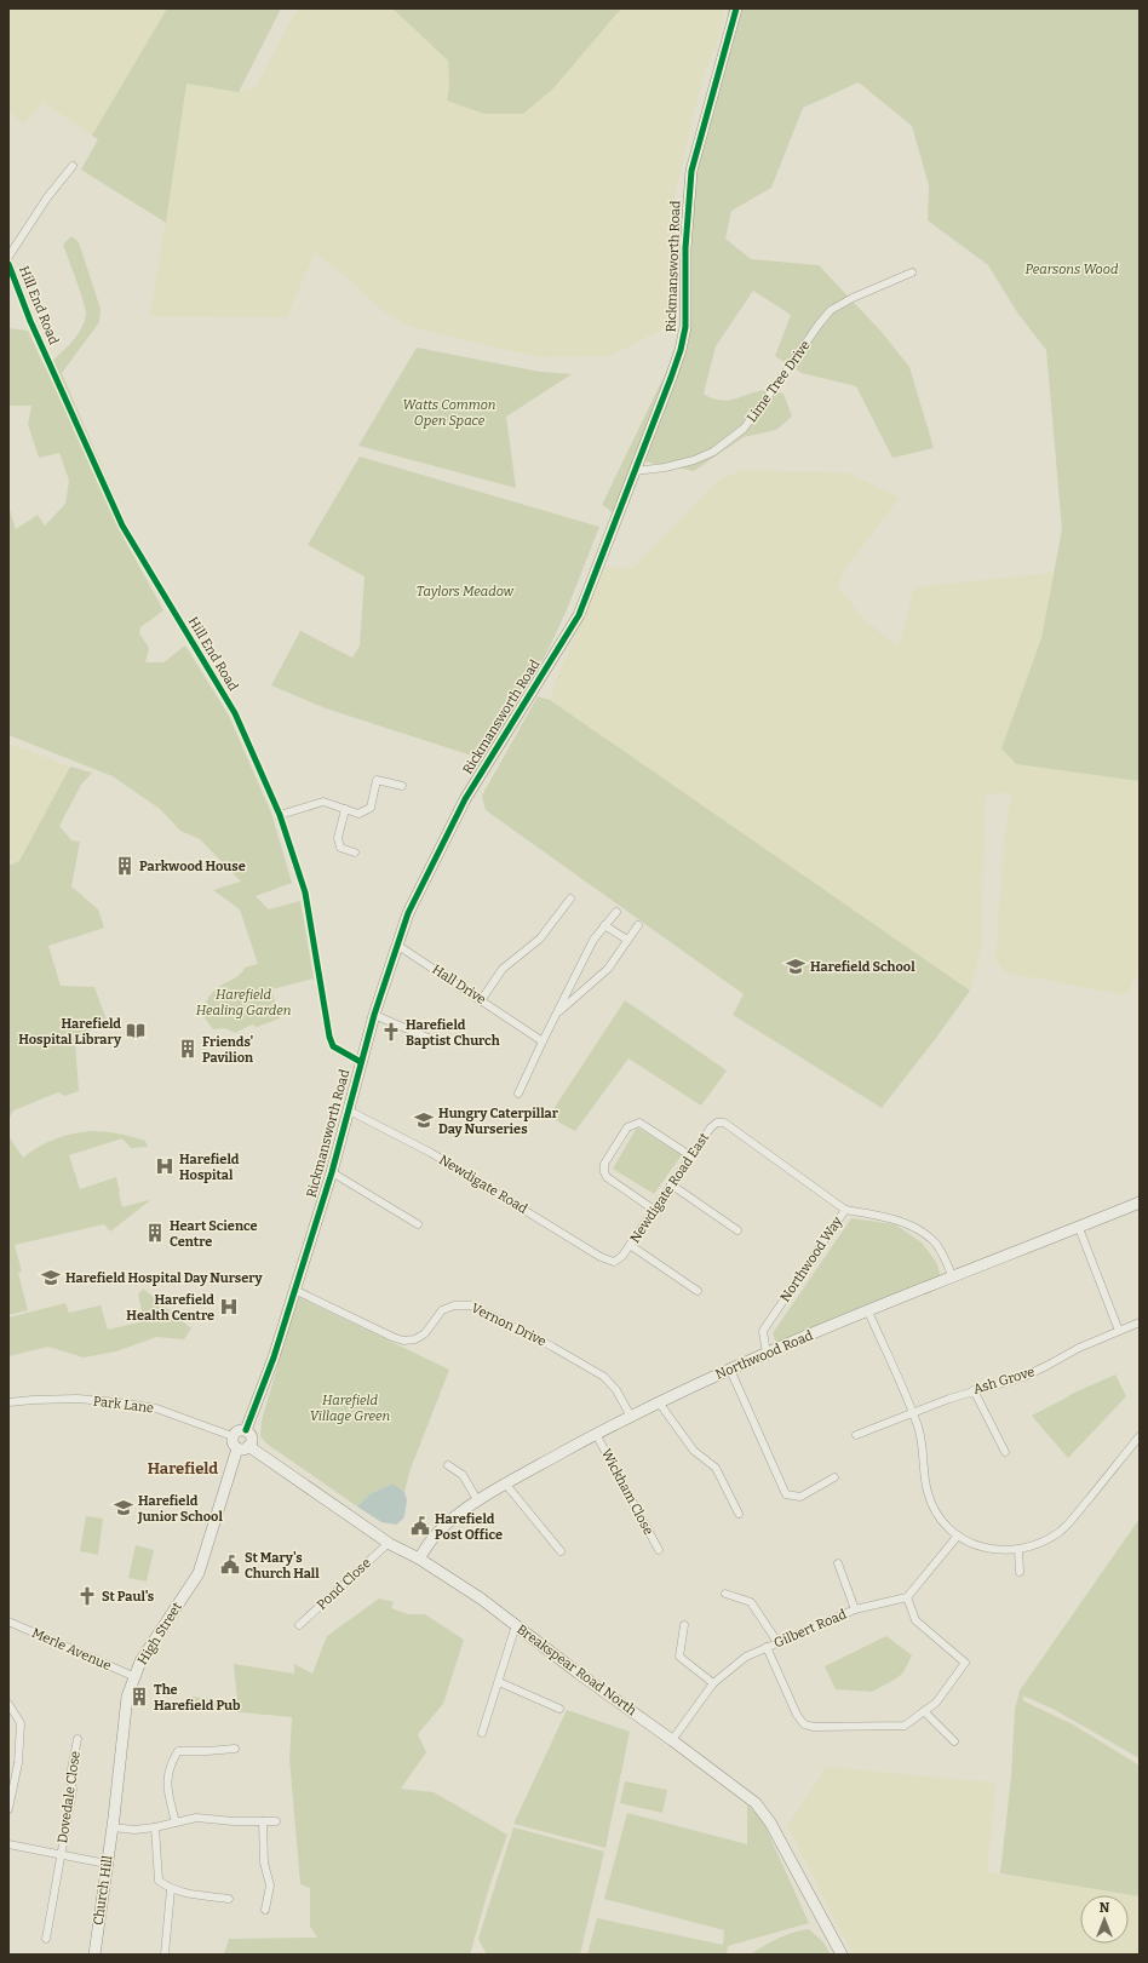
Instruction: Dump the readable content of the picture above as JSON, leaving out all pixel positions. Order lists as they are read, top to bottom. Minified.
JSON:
{"streets":{"street":["Rickmansworth Road","Hill End Road","Lime Tree Drive","Hall Drive","Newdigate Road","Newdigate Road East","Northwood Way","Vernon Drive","Northwood Road","Ash Grove","Park Lane","Wickham Close","Pond Close","Gilbert Road","High Street","Merle Avenue","Breakspear Road North","Dovedale Close","Church Hill"]},"crossings":[["Rickmansworth Road","Hill End Road"],["Rickmansworth Road","Lime Tree Drive"],["Rickmansworth Road","Hall Drive"],["Rickmansworth Road","Newdigate Road"],["Rickmansworth Road","Vernon Drive"],["Rickmansworth Road","Park Lane"],["Rickmansworth Road","High Street"],["Rickmansworth Road","Breakspear Road North"],["Newdigate Road","Newdigate Road East"],["Newdigate Road East","Northwood Way"],["Northwood Way","Northwood Road"],["Vernon Drive","Northwood Road"],["Northwood Road","Wickham Close"],["Northwood Road","Breakspear Road North"],["Park Lane","High Street"],["Park Lane","Breakspear Road North"],["Pond Close","Breakspear Road North"],["Gilbert Road","Breakspear Road North"],["High Street","Merle Avenue"],["High Street","Breakspear Road North"],["High Street","Church Hill"],["Dovedale Close","Church Hill"]],"districts":["Harefield"],"parks":["Pearsons Wood","Watts Common Open Space","Taylors Meadow","Harefield Healing Garden","Harefield Village Green"],"places":{"building":["Parkwood House","Friends' Pavilion","Heart Science Centre","The Harefield Pub"],"school or university":["Harefield School","Hungry Caterpillar Day Nurseries","Harefield Hospital Day Nursery","Harefield Junior School"],"library":["Harefield Hospital Library"],"church":["Harefield Baptist Church","St Paul's"],"hospital":["Harefield Hospital","Harefield Health Centre"],"public building":["Harefield Post Office","St Mary's Church Hall"]},"north":"top"}
